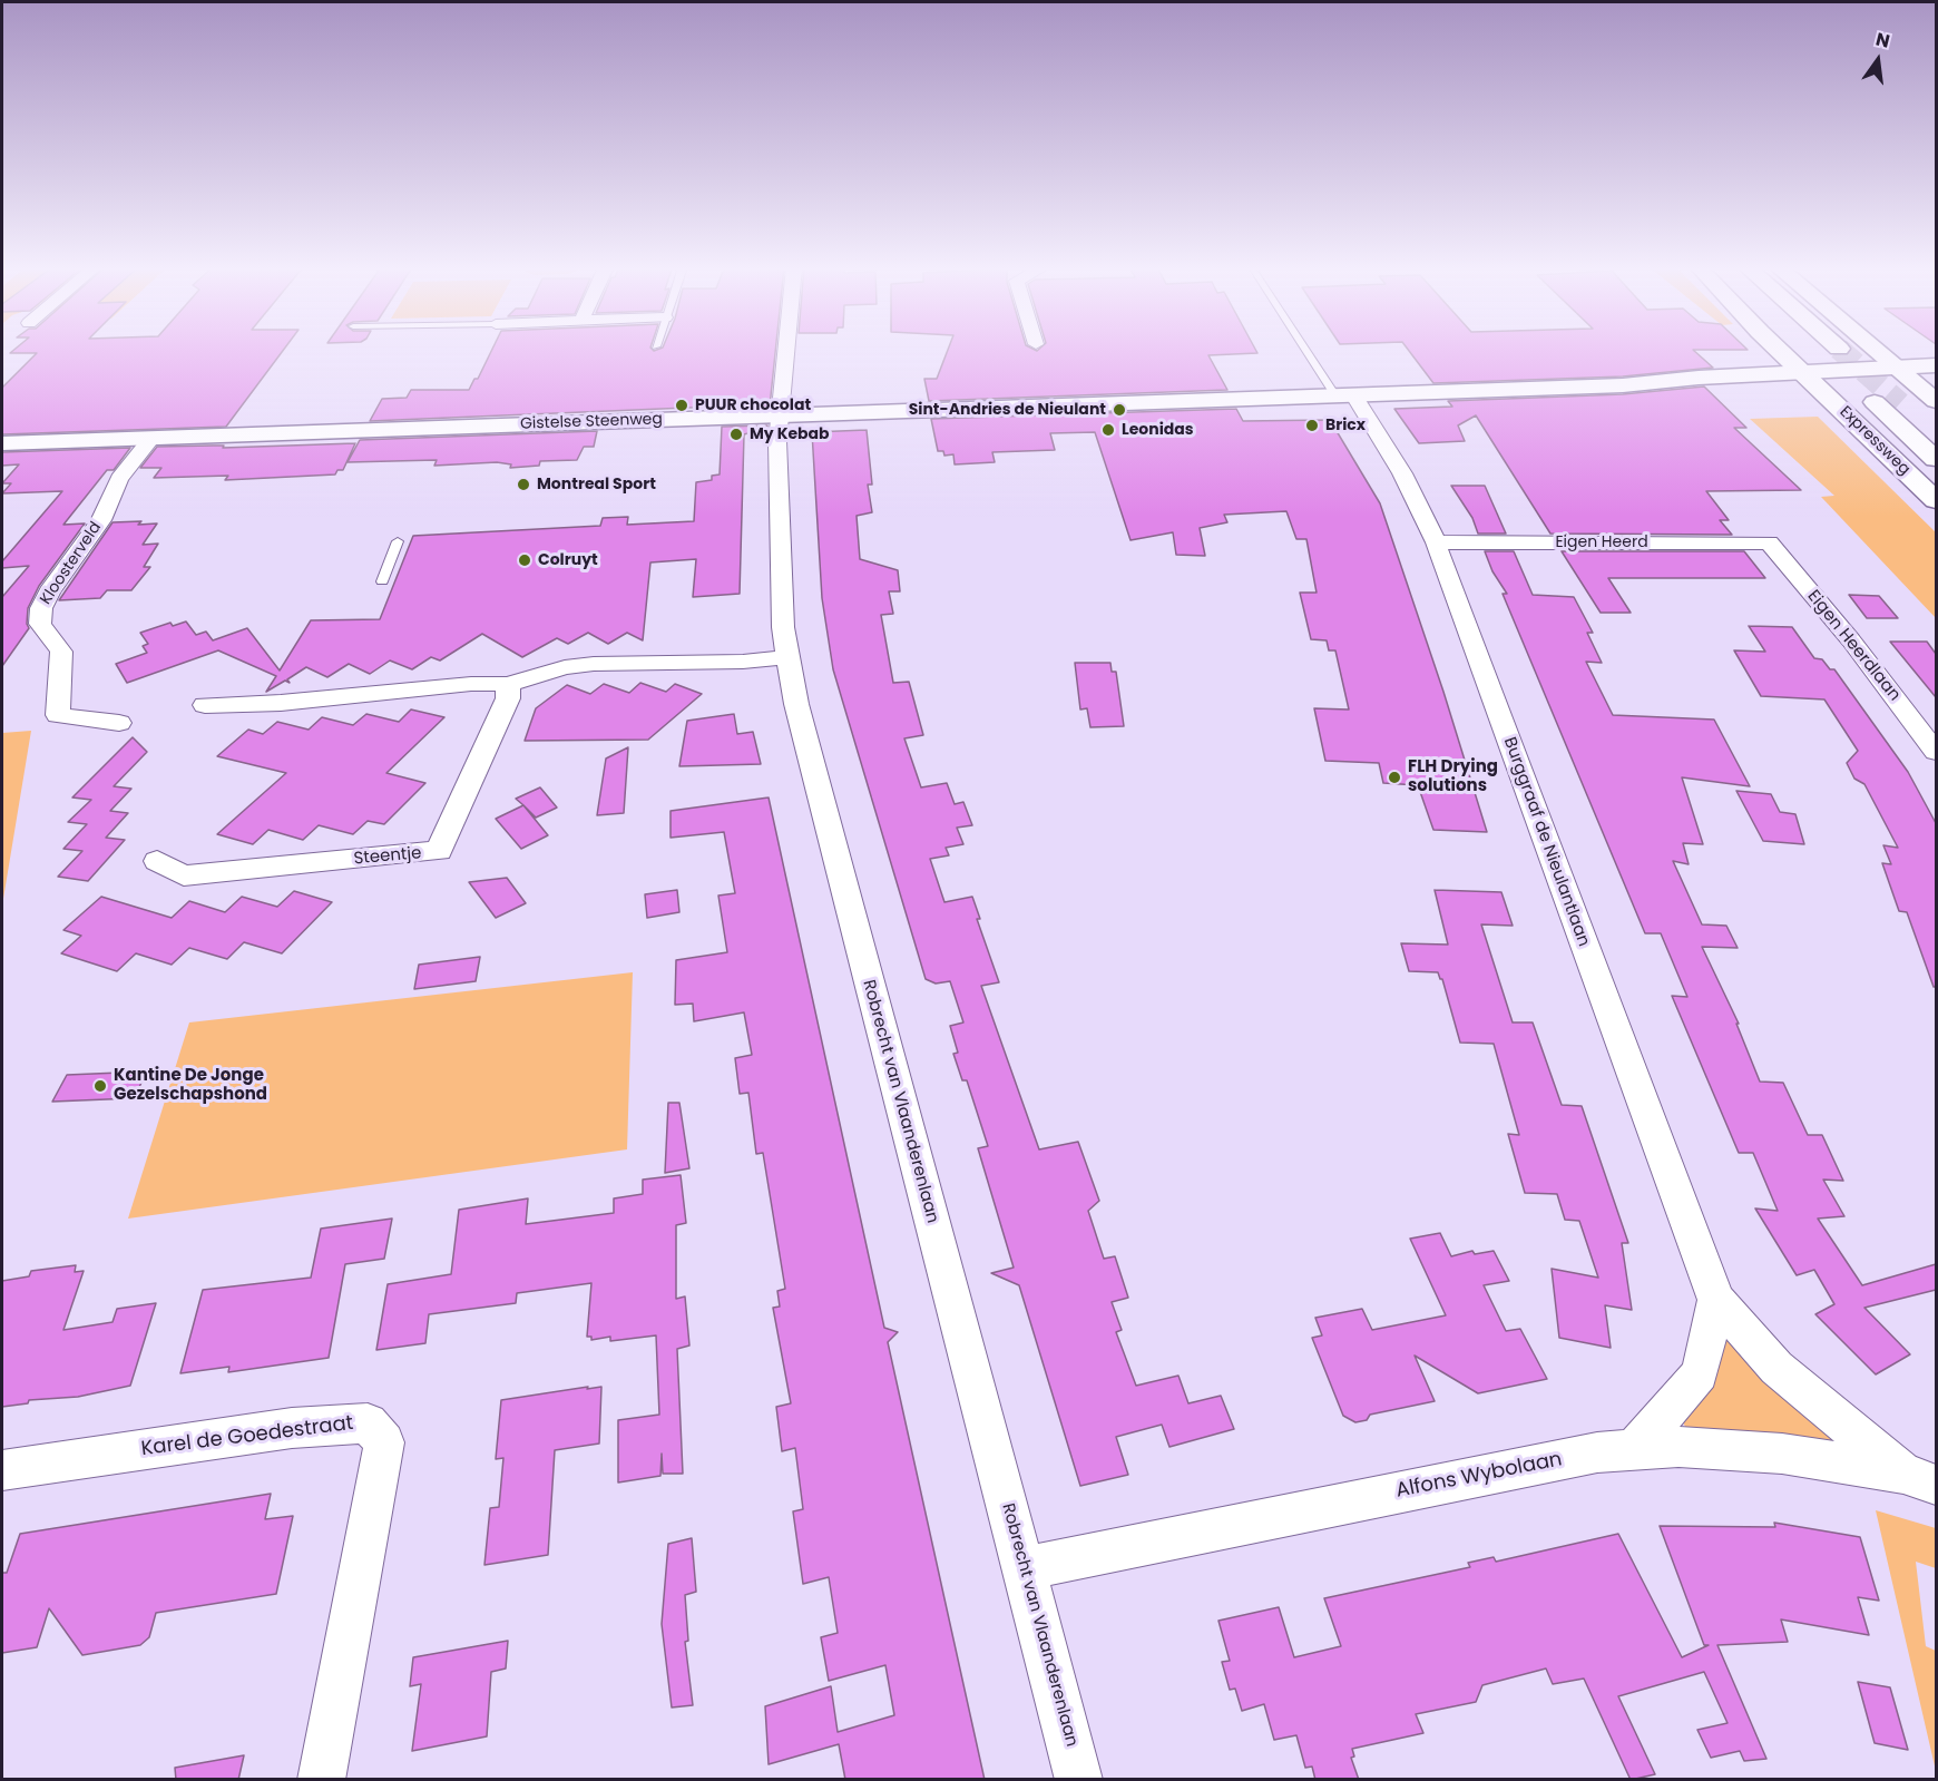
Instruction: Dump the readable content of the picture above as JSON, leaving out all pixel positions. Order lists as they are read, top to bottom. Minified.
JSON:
{"streets":{"main road":["Gistelse Steenweg","Expressweg"],"street":["Eigen Heerd","Kloosterveld","Eigen Heerdlaan","Burggraaf de Nieulantlaan","Steentje","Robrecht van Vlaanderenlaan","Karel de Goedestraat","Alfons Wybolaan"]},"crossings":[["Gistelse Steenweg","Expressweg"],["Gistelse Steenweg","Kloosterveld"],["Gistelse Steenweg","Burggraaf de Nieulantlaan"],["Gistelse Steenweg","Robrecht van Vlaanderenlaan"],["Eigen Heerd","Eigen Heerdlaan"],["Eigen Heerd","Burggraaf de Nieulantlaan"],["Burggraaf de Nieulantlaan","Alfons Wybolaan"],["Robrecht van Vlaanderenlaan","Alfons Wybolaan"]],"places":["PUUR chocolat","Sint-Andries de Nieulant","Bricx","Leonidas","My Kebab","Montreal Sport","Colruyt","FLH Drying solutions","Kantine De Jonge Gezelschapshond"],"north":"top"}
